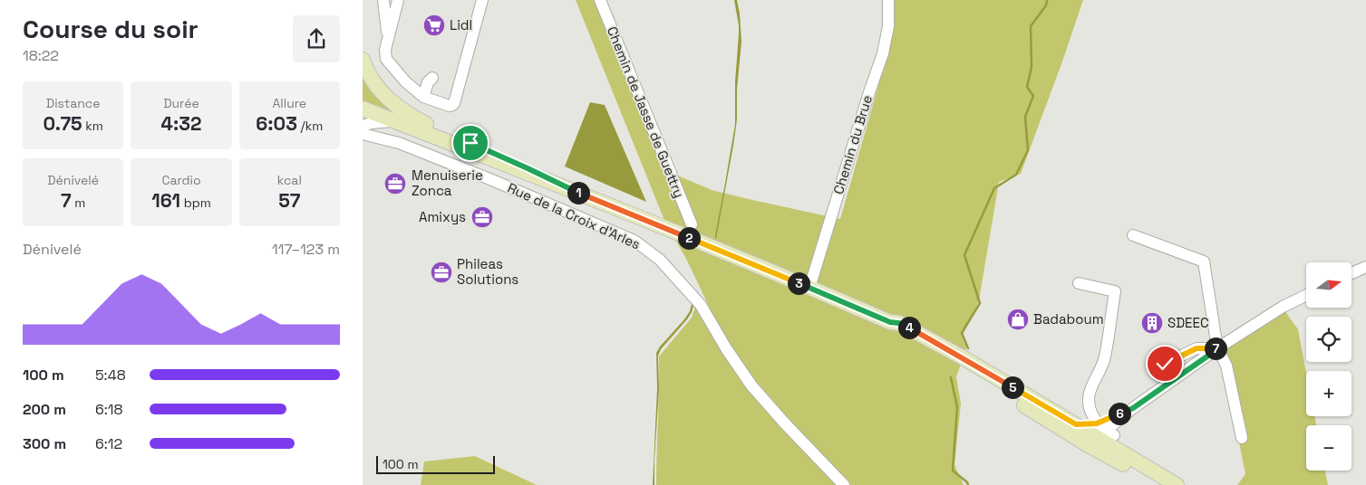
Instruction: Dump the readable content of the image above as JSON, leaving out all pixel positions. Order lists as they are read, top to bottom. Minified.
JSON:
{"streets":{"street":["Chemin de Jasse de Guettry","Chemin du Brue","Rue de la Croix d'Arles"]},"places":{"supermarket":["Lidl"],"office":["Menuiserie Zonca","Amixys","Phileas Solutions"],"shop":["Badaboum"],"building":["SDEEC"]},"scale_bar":"100 m","north":"right","page":{"heading":["Course du soir","18:22"],"stats":[["Distance","0.75 km"],["Durée","4:32"],["Allure","6:03 /km"],["Dénivelé","7 m"],["Cardio","161 bpm"],["kcal","57"]],"pins":["1","2","3","4","7","5","6"],"chart":["Dénivelé","117–123 m"],"map_buttons":["+","−"],"list":[{"name":"100 m","note":"5:48"},{"name":"200 m","note":"6:18"},{"name":"300 m","note":"6:12"}],"scale":"100 m"}}
